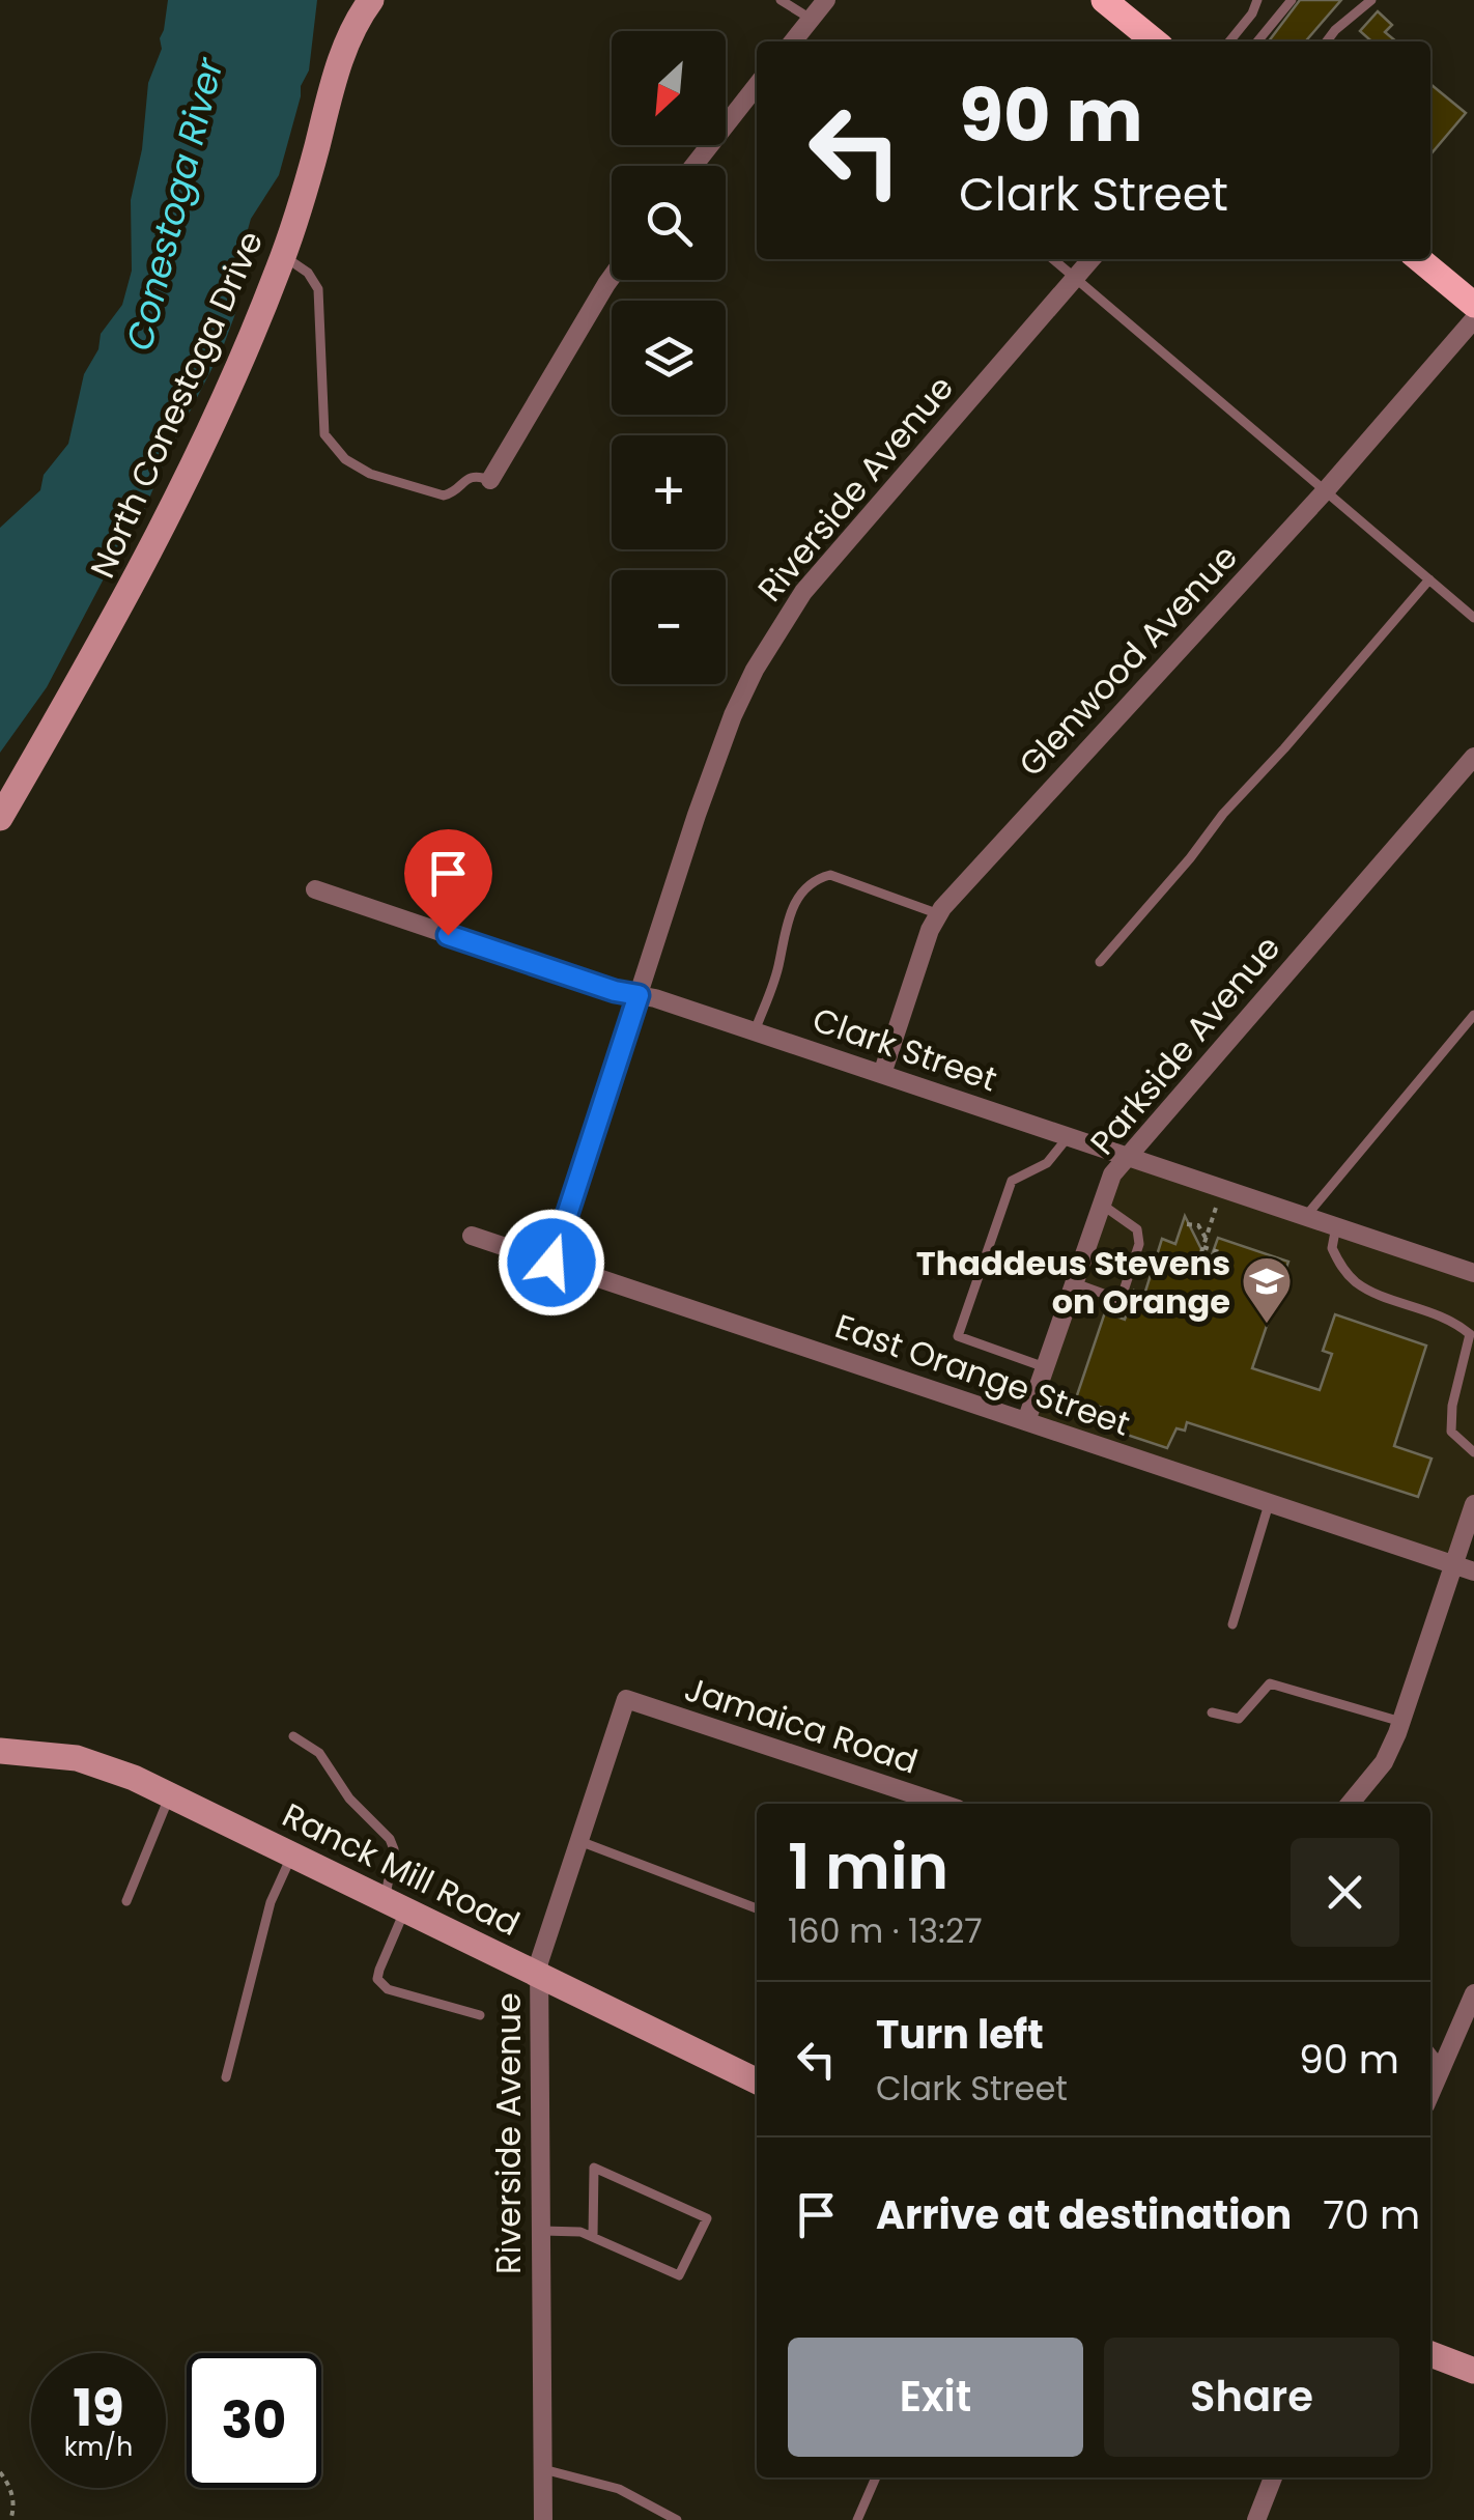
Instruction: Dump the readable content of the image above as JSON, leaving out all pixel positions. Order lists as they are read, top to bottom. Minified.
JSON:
{"streets":{"street":["North Conestoga Drive","Riverside Avenue","Glenwood Avenue","Parkside Avenue","Clark Street","East Orange Street","Jamaica Road","Ranck Mill Road"]},"crossings":[["Riverside Avenue","Clark Street"],["Riverside Avenue","East Orange Street"],["Riverside Avenue","Jamaica Road"],["Riverside Avenue","Ranck Mill Road"],["Glenwood Avenue","Clark Street"],["Parkside Avenue","Clark Street"],["Parkside Avenue","East Orange Street"]],"water":["Conestoga River"],"places":{"school or university":["Thaddeus Stevens on Orange"]},"north":"bottom left","page":{"map_buttons":["+","−"],"turn":["90 m","Clark Street"],"heading":["1 min","160 m · 13:27"],"list":[{"name":"Turn left","note":"Clark Street","value":"90 m"},{"name":"Arrive at destination","value":"70 m"}],"buttons":["Exit","Share"],"speed":"19 km/h","limit":"30"}}
